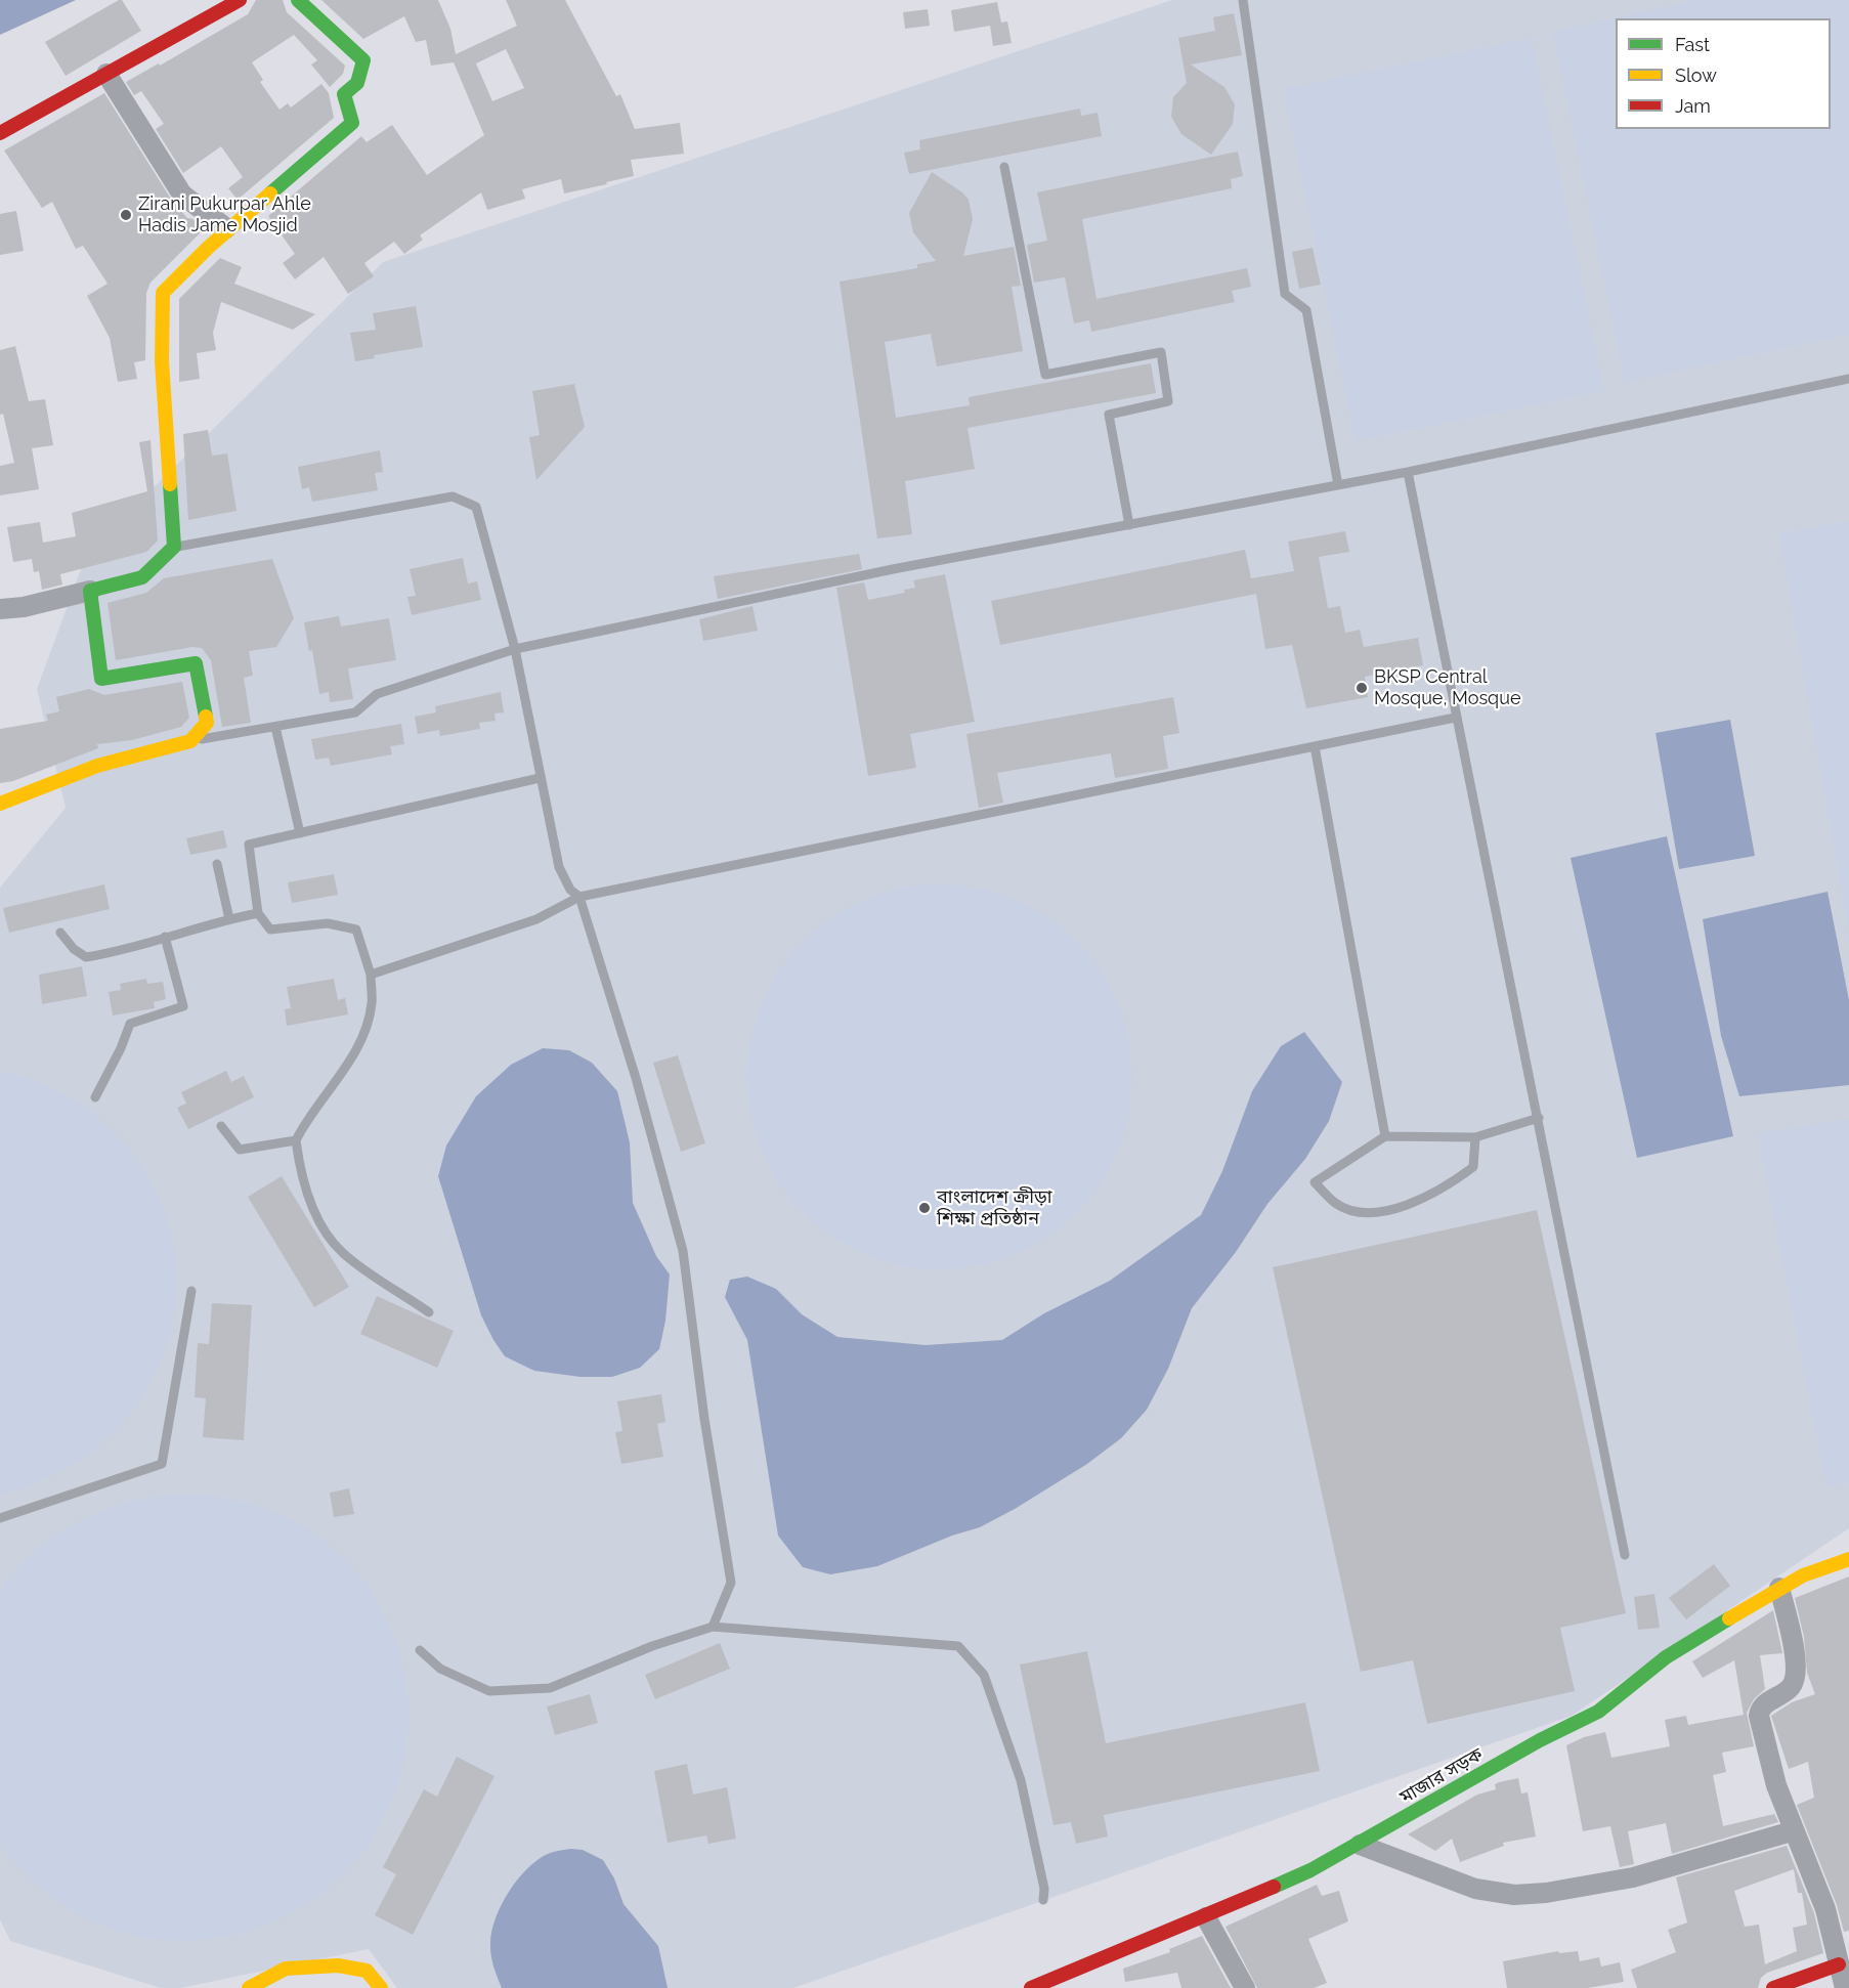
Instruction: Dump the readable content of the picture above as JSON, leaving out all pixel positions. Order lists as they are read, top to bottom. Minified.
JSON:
{"streets":{"street":["মাজার সড়ক"]},"places":["Zirani Pukurpar Ahle Hadis Jame Mosjid","BKSP Central Mosque, Mosque","বাংলাদেশ ক্রীড়া শিক্ষা প্রতিষ্ঠান"],"legend":["Fast","Slow","Jam"]}
